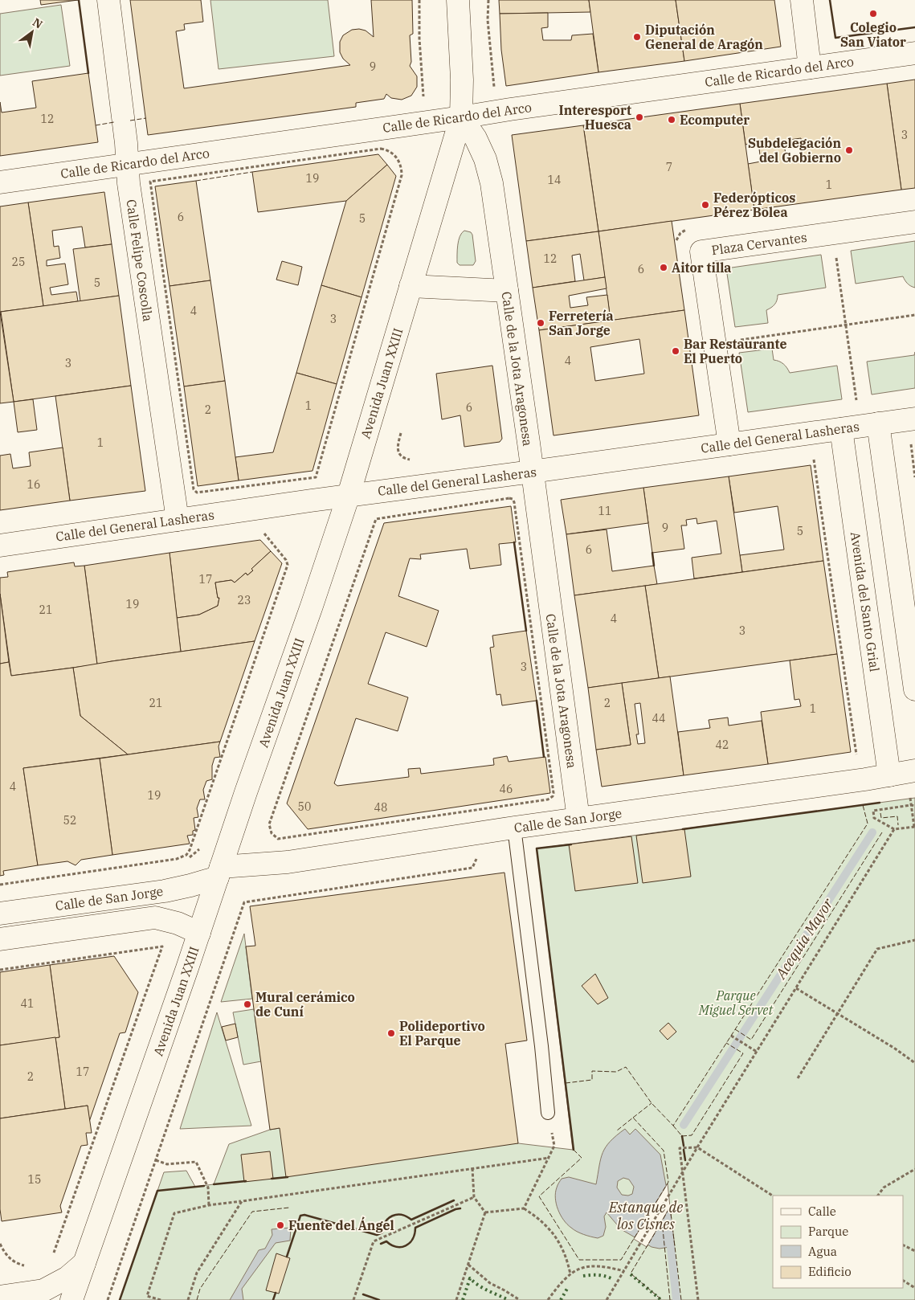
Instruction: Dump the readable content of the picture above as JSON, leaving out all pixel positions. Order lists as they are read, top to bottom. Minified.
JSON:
{"streets":{"main road":["Calle de Ricardo del Arco","Plaza Cervantes","Calle Felipe Coscolla","Calle de la Jota Aragonesa","Avenida Juan XXIII","Calle del General Lasheras","Avenida del Santo Grial","Calle de San Jorge"]},"crossings":[["Calle de Ricardo del Arco","Calle Felipe Coscolla"],["Calle de Ricardo del Arco","Calle de la Jota Aragonesa"],["Calle de Ricardo del Arco","Avenida Juan XXIII"],["Plaza Cervantes","Calle del General Lasheras"],["Calle Felipe Coscolla","Calle del General Lasheras"],["Calle de la Jota Aragonesa","Avenida Juan XXIII"],["Calle de la Jota Aragonesa","Calle del General Lasheras"],["Calle de la Jota Aragonesa","Calle de San Jorge"],["Avenida Juan XXIII","Calle del General Lasheras"],["Avenida Juan XXIII","Calle de San Jorge"],["Calle del General Lasheras","Avenida del Santo Grial"],["Avenida del Santo Grial","Calle de San Jorge"]],"water":["Acequia Mayor","Estanque de los Cisnes"],"parks":["Parque Miguel Servet"],"places":["Colegio San Viator","Diputación General de Aragón","Interesport Huesca","Ecomputer","Subdelegación del Gobierno","Federópticos Pérez Bolea","Aitor tilla","Ferretería San Jorge","Bar Restaurante El Puerto","Mural cerámico de Cuní","Polideportivo El Parque","Fuente del Ángel"],"house_numbers":["9","12","3","7","19","14","1","6","5","12","25","6","5","4","3","4","3","1","6","2","1","16","11","9","5","6","17","23","19","21","4","3","3","21","2","1","44","42","4","46","19","50","48","52","41","17","2","15"],"legend":["Calle","Parque","Agua","Edificio"],"north":"top right"}
